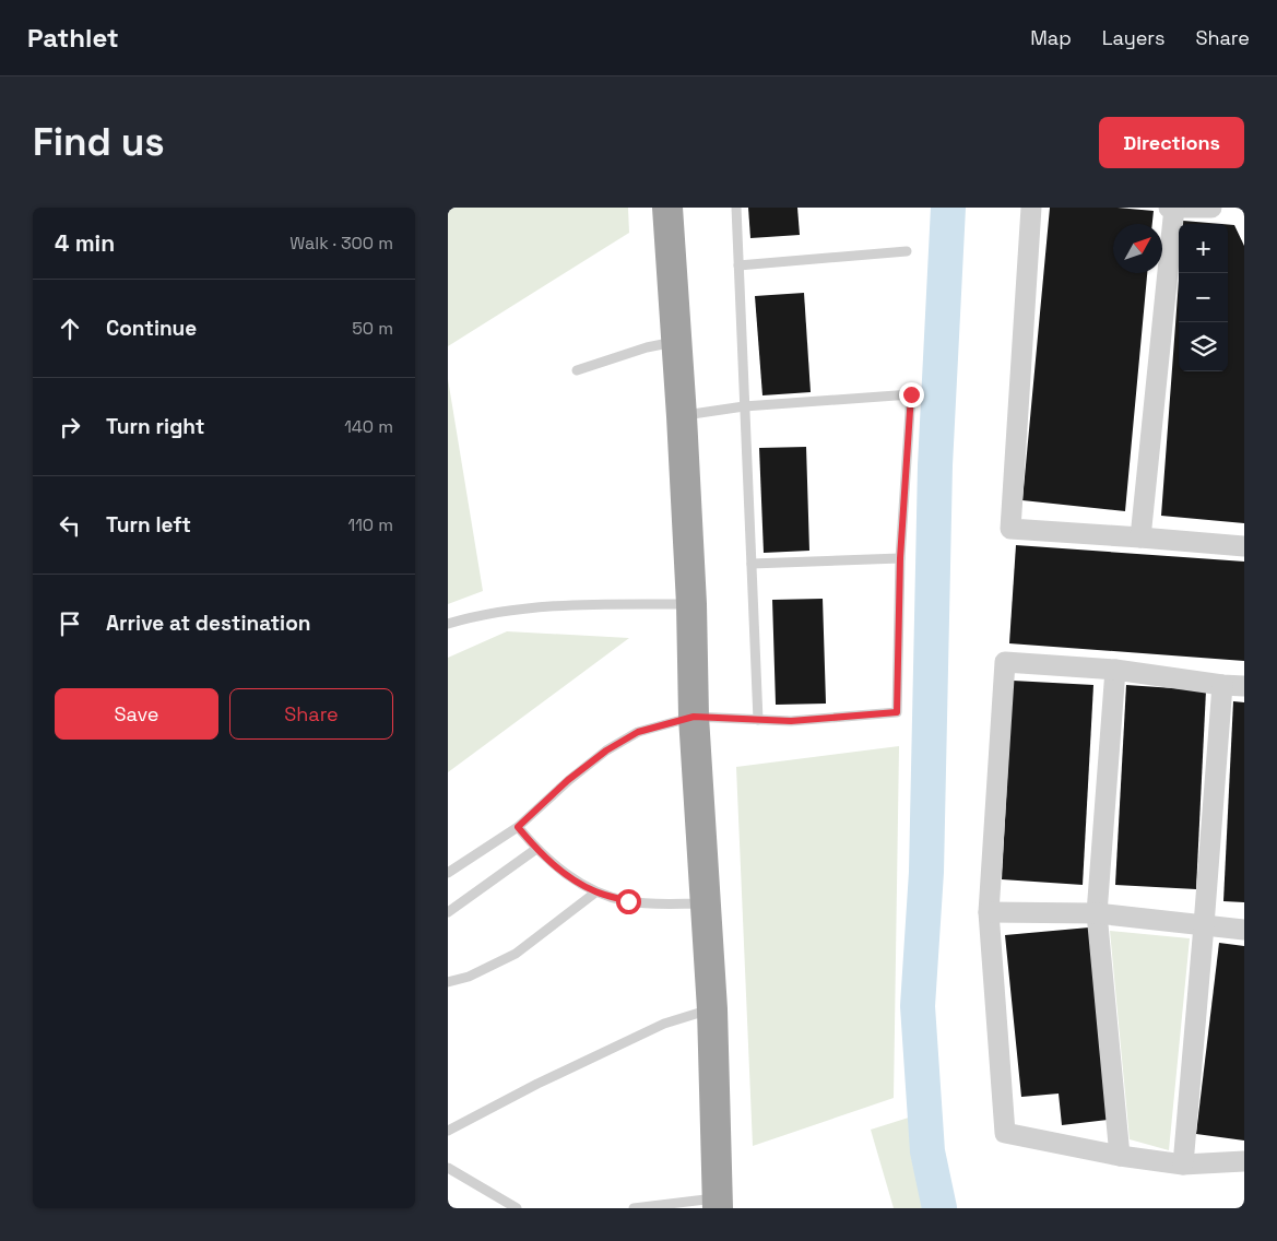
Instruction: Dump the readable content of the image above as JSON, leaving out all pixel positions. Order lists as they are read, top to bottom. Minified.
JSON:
{"north":"top right","page":{"header":"Pathlet","nav":["Map","Layers","Share"],"buttons":["Directions",["Save","Share"]],"title":"Find us","heading":["4 min","Walk · 300 m"],"map_buttons":["+","−"],"list":[["Continue","50 m"],["Turn right","140 m"],["Turn left","110 m"],"Arrive at destination"]}}
